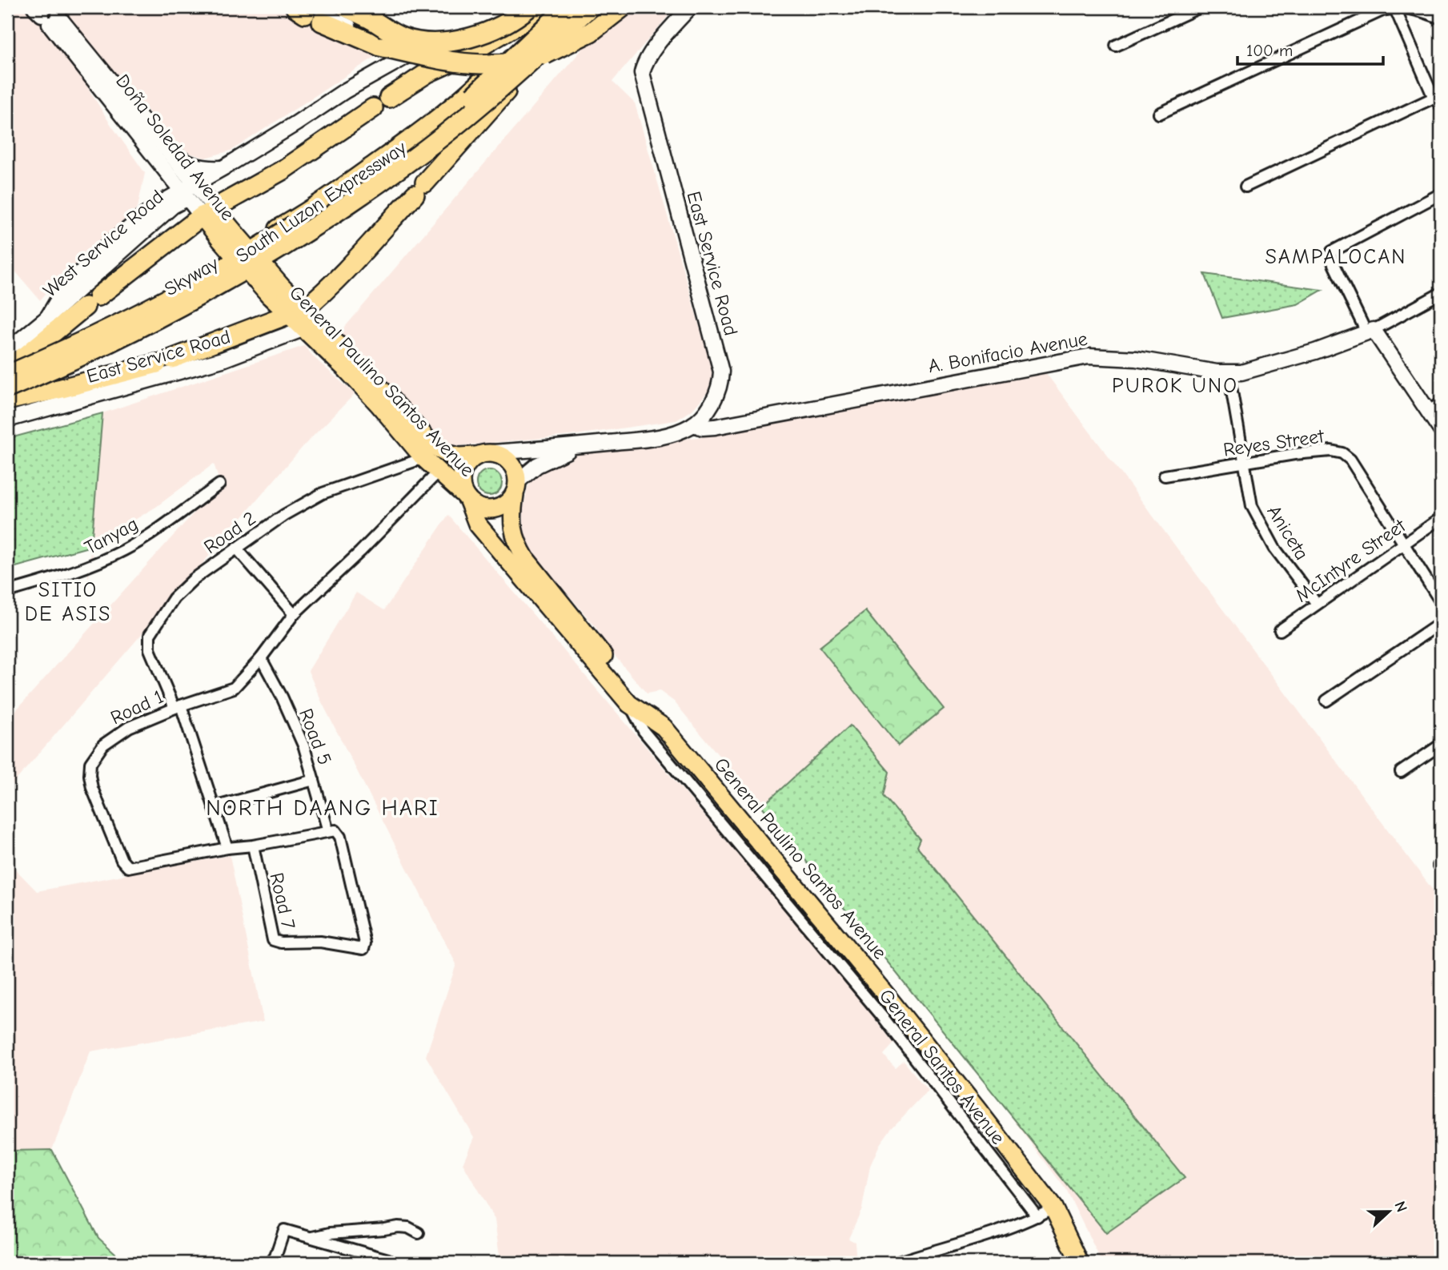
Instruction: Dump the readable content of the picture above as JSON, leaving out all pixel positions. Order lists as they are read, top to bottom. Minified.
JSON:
{"streets":{"highway":["South Luzon Expressway","Skyway"],"main road":["Doña Soledad Avenue","West Service Road","East Service Road","A. Bonifacio Avenue","General Paulino Santos Avenue"],"street":["Reyes Street","Road 2","Aniceta","Tanyag","McIntyre Street","Road 1","Road 5","Road 7","General Santos Avenue"]},"crossings":[["Doña Soledad Avenue","West Service Road"],["Doña Soledad Avenue","General Paulino Santos Avenue"],["East Service Road","A. Bonifacio Avenue"],["East Service Road","General Paulino Santos Avenue"],["A. Bonifacio Avenue","Aniceta"],["General Paulino Santos Avenue","Road 2"],["General Paulino Santos Avenue","Road 1"],["General Paulino Santos Avenue","General Santos Avenue"],["Reyes Street","Aniceta"],["Reyes Street","McIntyre Street"],["Road 2","Road 1"],["Aniceta","McIntyre Street"],["Road 1","Road 5"],["Road 1","Road 7"],["Road 5","Road 7"]],"districts":["SAMPALOCAN","PUROK UNO","SITIO DE ASIS","NORTH DAANG HARI"],"scale_bar":"100 m","north":"right"}
